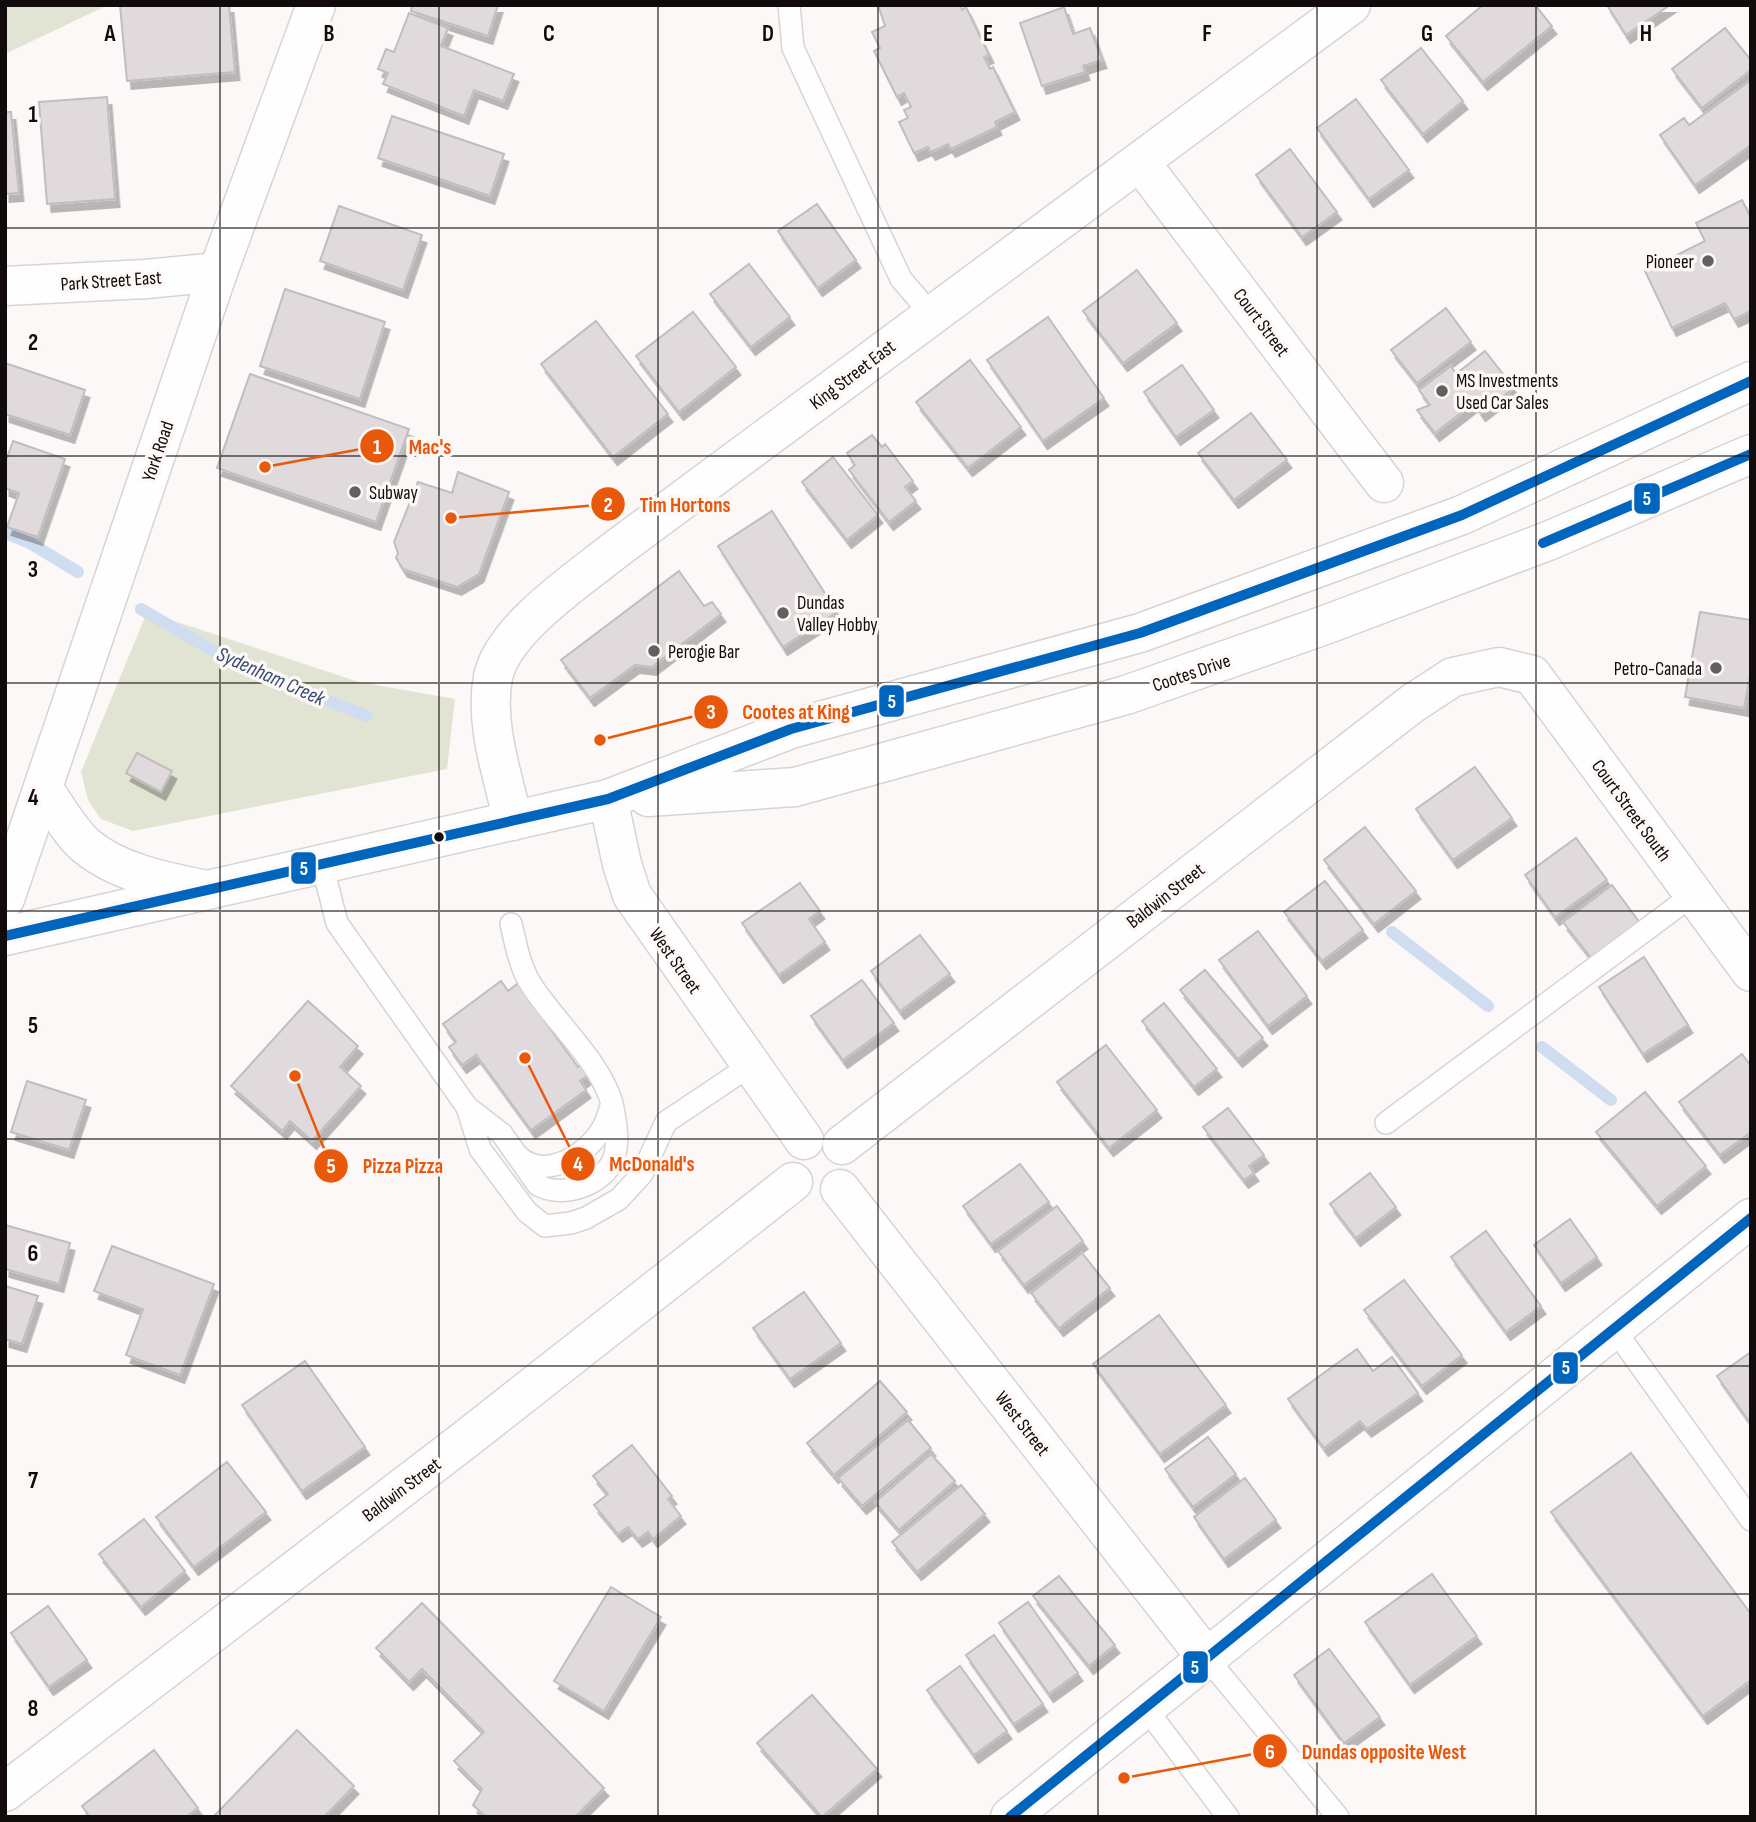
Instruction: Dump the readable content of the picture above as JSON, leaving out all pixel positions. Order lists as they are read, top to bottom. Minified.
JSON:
{"streets":{"street":["Park Street East","Court Street","King Street East","York Road","Cootes Drive","Court Street South","Baldwin Street","West Street"]},"crossings":[["Park Street East","York Road"],["Court Street","King Street East"],["King Street East","Cootes Drive"],["Cootes Drive","West Street"],["Court Street South","Baldwin Street"],["Baldwin Street","West Street"]],"water":["Sydenham Creek"],"places":["Pioneer","MS Investments Used Car Sales","Mac's","Subway","Tim Hortons","Dundas Valley Hobby","Perogie Bar","Petro-Canada","Cootes at King","McDonald's","Pizza Pizza","Dundas opposite West"],"lines":["transit line 5"],"grid":{"columns":["A","B","C","D","E","F","G","H"],"rows":["1","2","3","4","5","6","7","8"]}}
